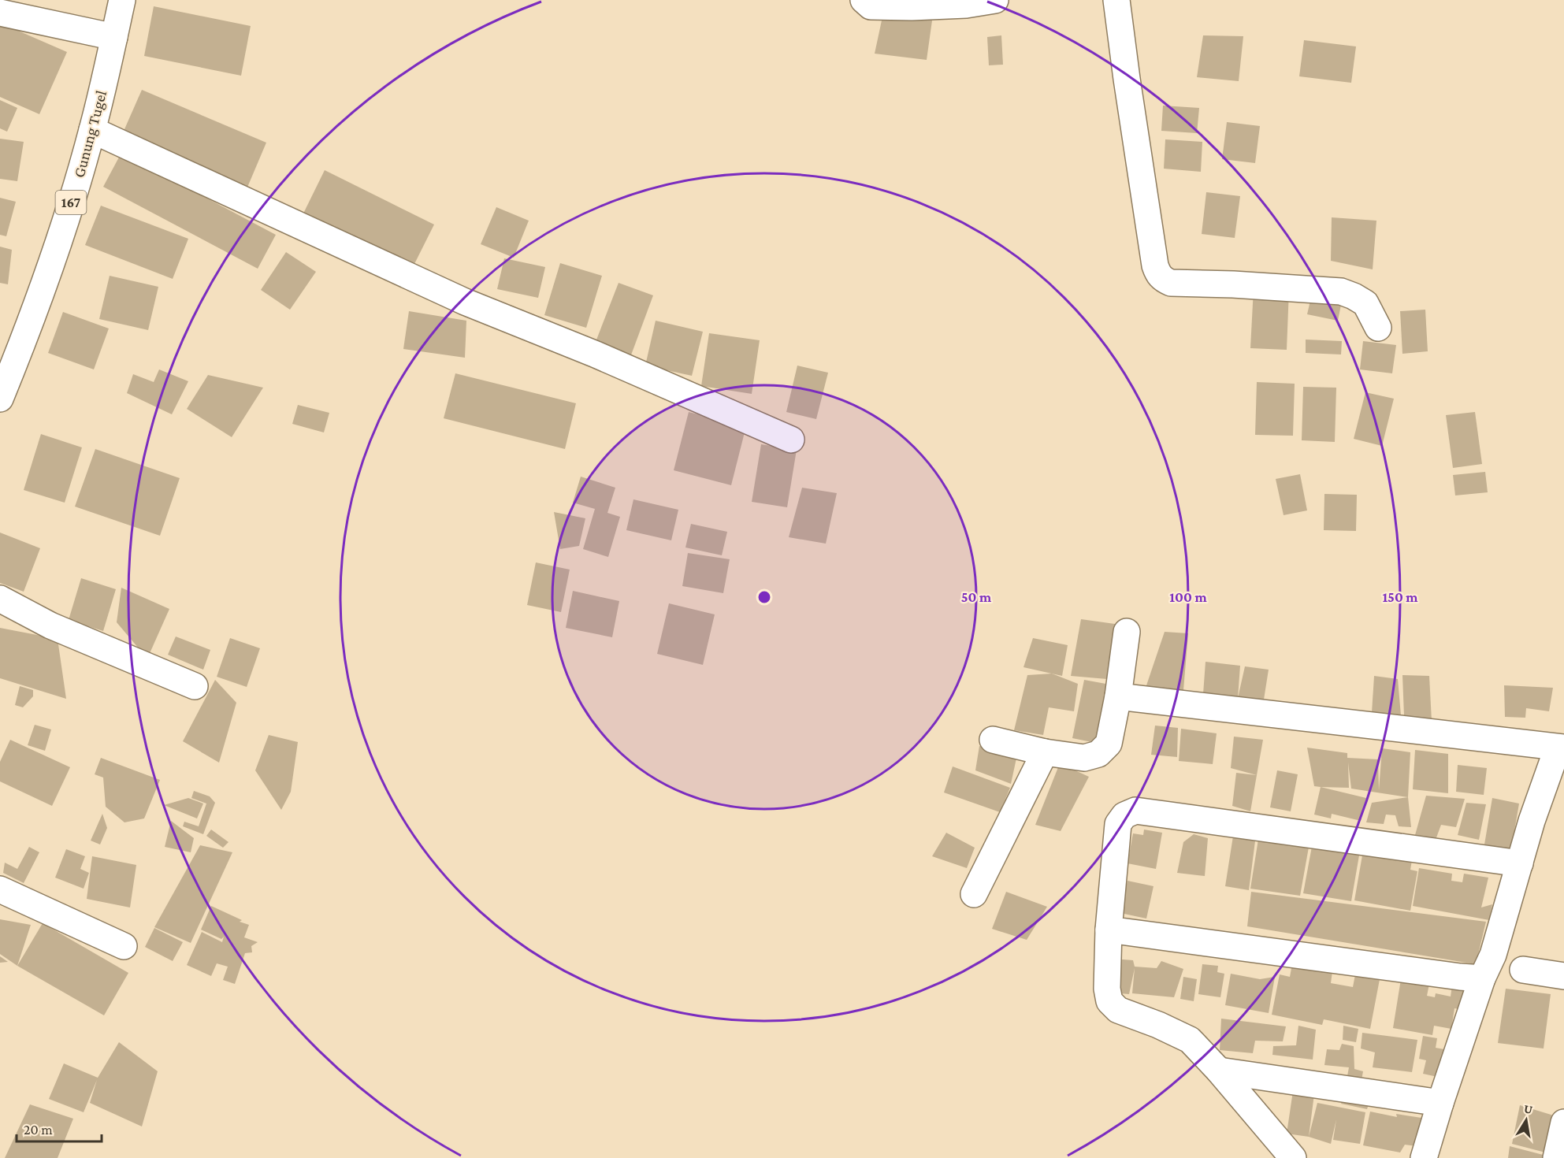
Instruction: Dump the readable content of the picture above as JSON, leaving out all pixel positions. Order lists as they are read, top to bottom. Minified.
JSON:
{"streets":{"street":["Gunung Tugel","167"]},"scale_bar":"20 m","north":"top","rings":["50 m","100 m","150 m"]}
